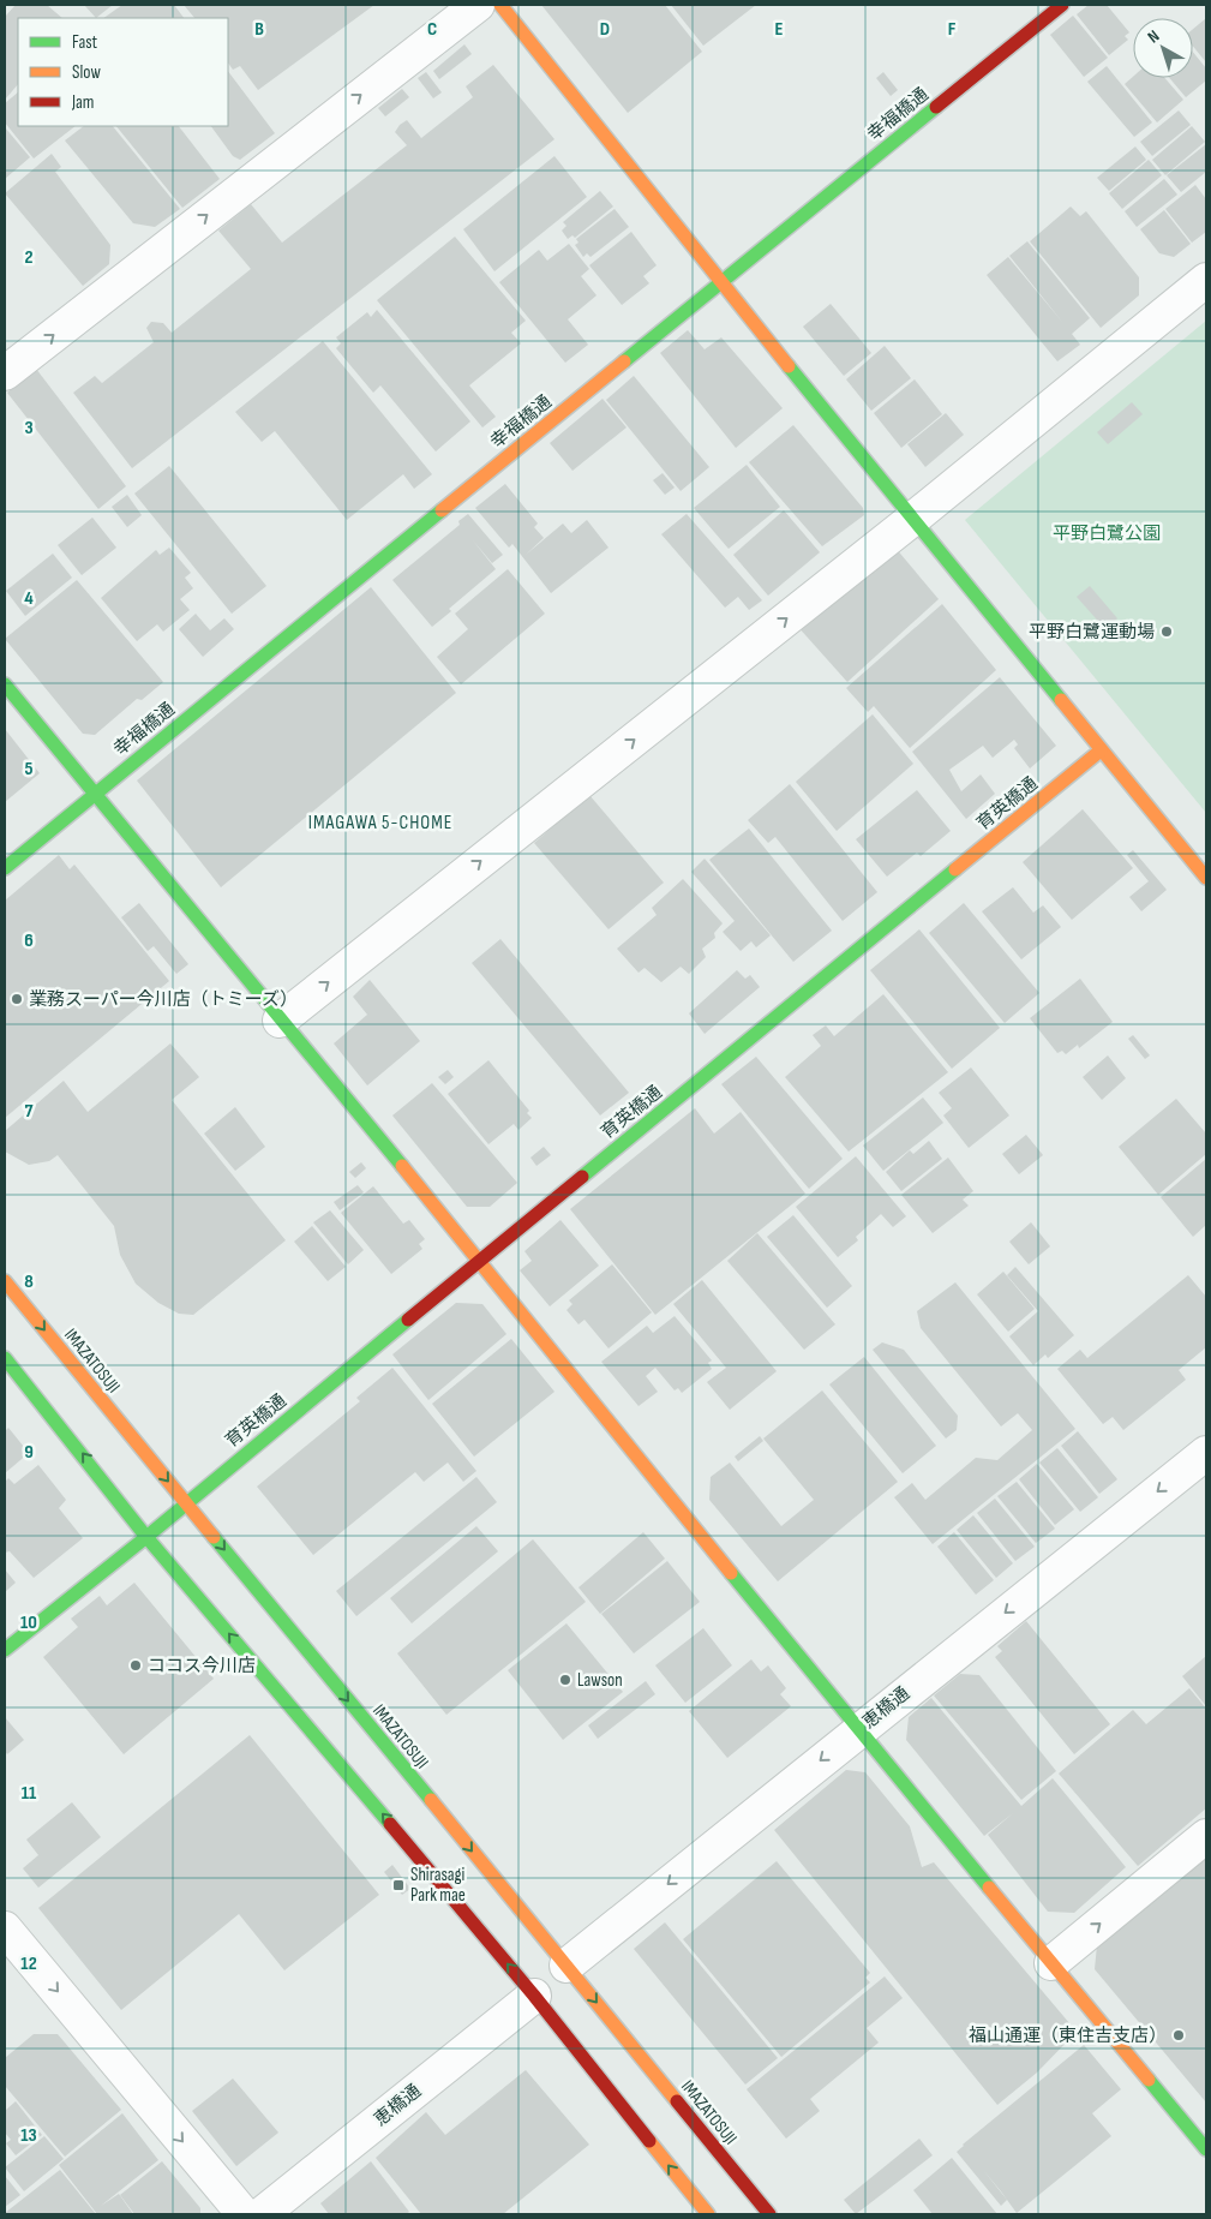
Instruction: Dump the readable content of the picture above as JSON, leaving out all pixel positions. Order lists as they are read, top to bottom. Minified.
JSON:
{"streets":{"street":["幸福橋通","育英橋通","IMAZATOSUJI","恵橋通"]},"crossings":[["育英橋通","IMAZATOSUJI"],["IMAZATOSUJI","恵橋通"]],"one_way":["恵橋通"],"districts":["IMAGAWA 5-CHOME"],"parks":["平野白鷺公園"],"places":{"other":["平野白鷺運動場","業務スーパー今川店（トミーズ）","ココス今川店","Lawson","福山通運（東住吉支店）"],"transit":["Shirasagi Park mae"]},"legend":["Fast","Slow","Jam"],"north":"top left","grid":{"columns":["B","C","D","E","F"],"rows":["2","3","4","5","6","7","8","9","10","11","12","13"]}}
